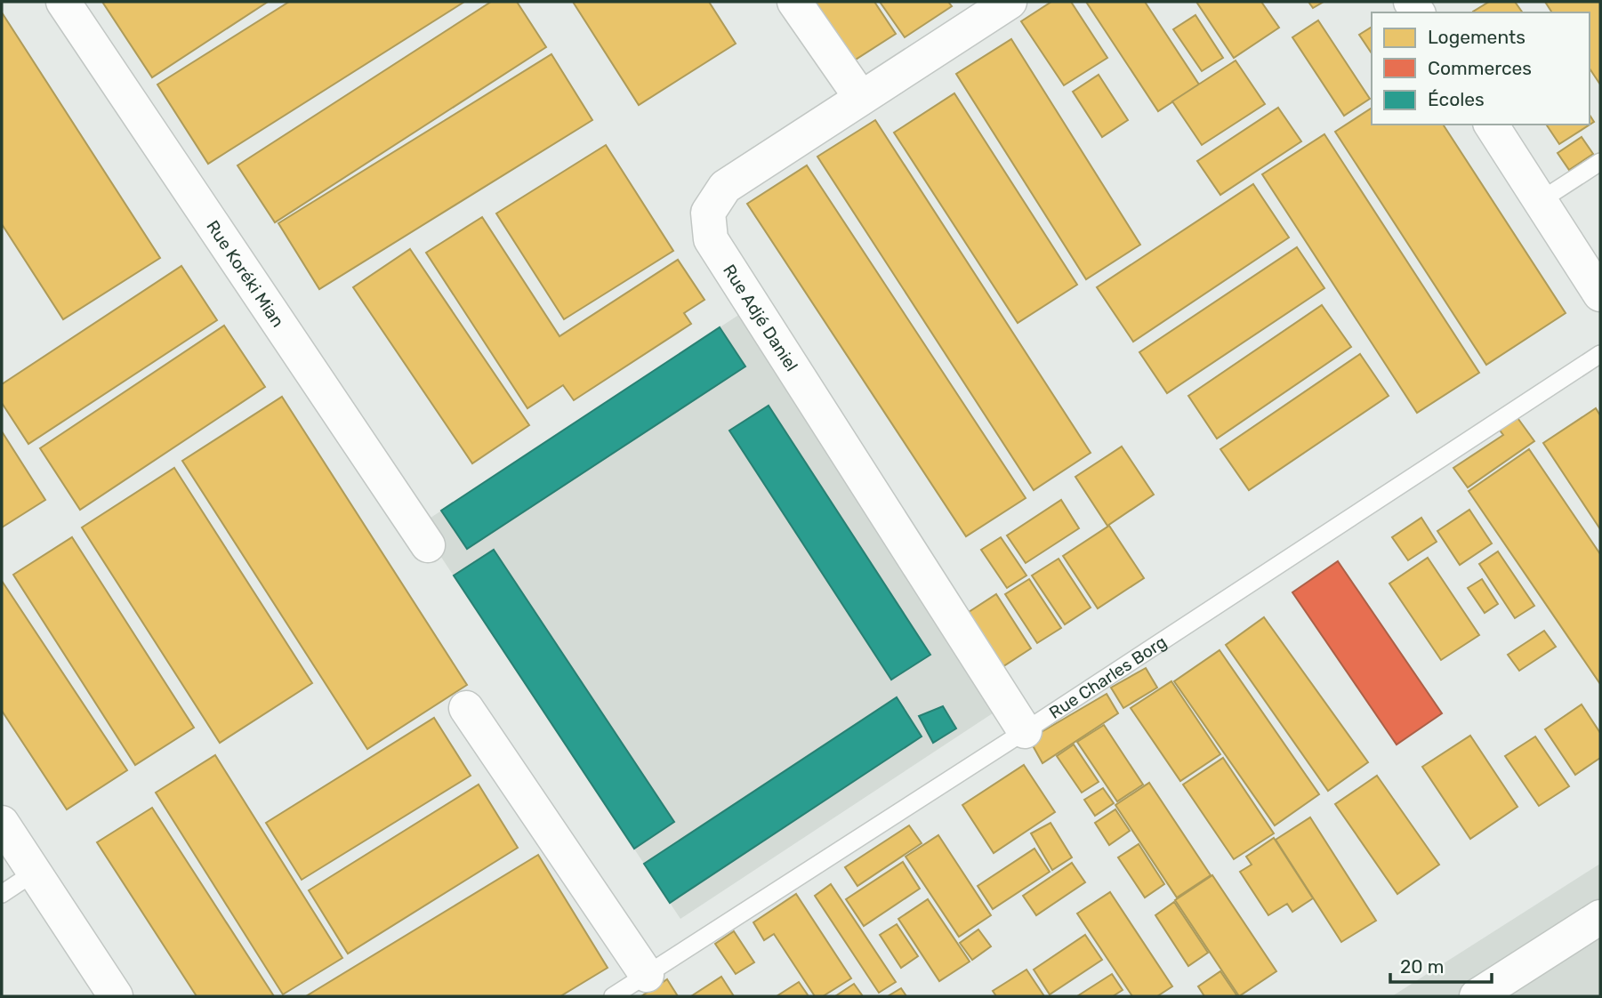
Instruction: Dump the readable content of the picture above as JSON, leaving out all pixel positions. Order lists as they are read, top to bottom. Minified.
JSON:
{"streets":{"street":["Rue Koréki Mian","Rue Adjé Daniel"],"lane":["Rue Charles Borg"]},"crossings":[["Rue Adjé Daniel","Rue Charles Borg"]],"legend":["Logements","Commerces","Écoles"],"scale_bar":"20 m"}
